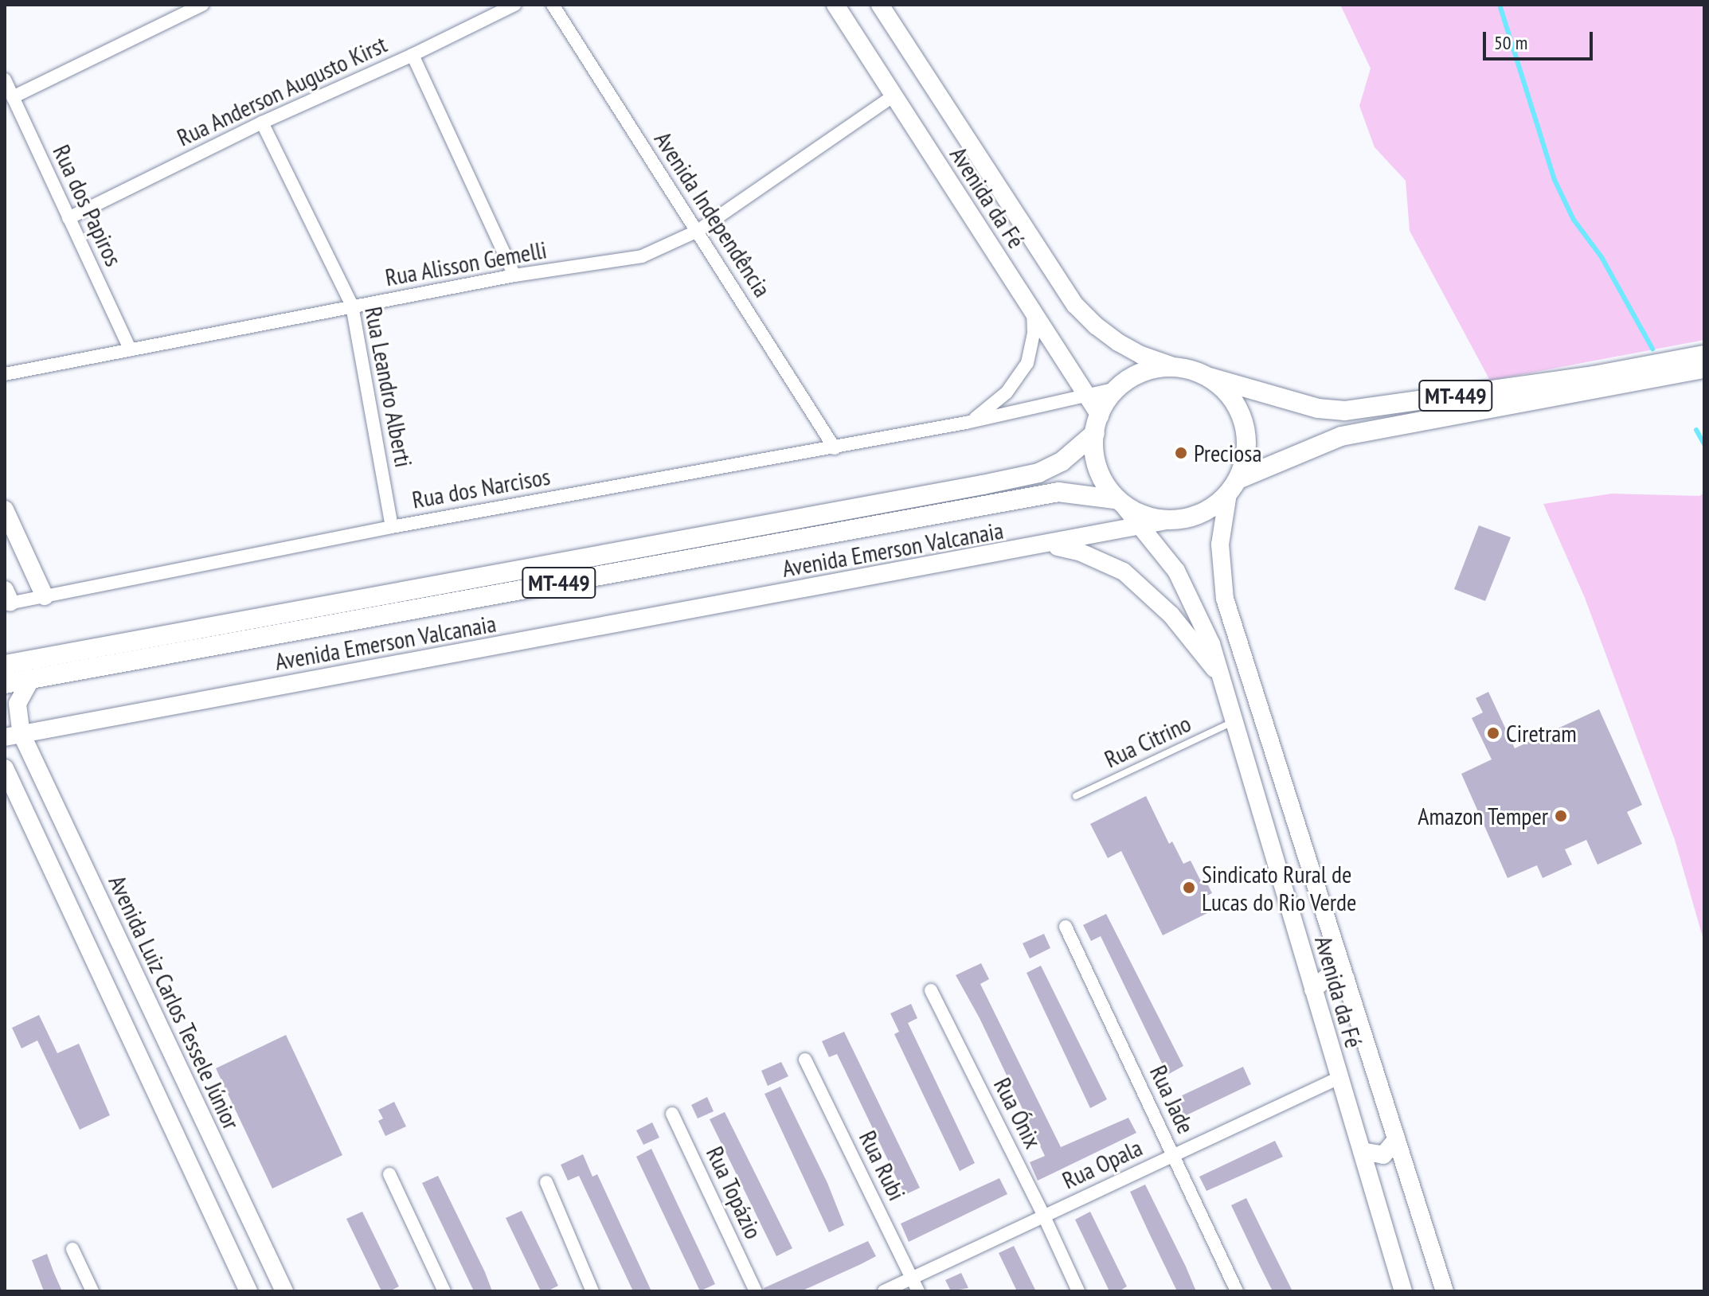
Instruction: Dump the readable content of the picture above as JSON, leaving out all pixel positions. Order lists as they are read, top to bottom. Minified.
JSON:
{"streets":{"main road":["MT-449"],"street":["Rua Anderson Augusto Kirst","Avenida da Fé","Rua dos Papiros","Avenida Independência","Rua Alisson Gemelli","Rua Leandro Alberti","Rua dos Narcisos","Avenida Emerson Valcanaia","Avenida Luiz Carlos Tessele Júnior","Rua Jade","Rua Ónix","Rua Opala","Rua Rubi","Rua Topázio"],"lane":["Rua Citrino"]},"crossings":[["Rua Anderson Augusto Kirst","Rua dos Papiros"],["Rua Anderson Augusto Kirst","Rua Leandro Alberti"],["Avenida da Fé","Rua Alisson Gemelli"],["Avenida da Fé","MT-449"],["Avenida da Fé","Rua dos Narcisos"],["Avenida da Fé","Avenida Emerson Valcanaia"],["Avenida da Fé","Rua Citrino"],["Avenida da Fé","Rua Opala"],["Rua dos Papiros","Rua Alisson Gemelli"],["Avenida Independência","Rua Alisson Gemelli"],["Avenida Independência","Rua dos Narcisos"],["Rua Alisson Gemelli","Rua Leandro Alberti"],["Rua Leandro Alberti","Rua dos Narcisos"],["MT-449","Rua dos Narcisos"],["MT-449","Avenida Emerson Valcanaia"],["MT-449","Avenida Luiz Carlos Tessele Júnior"],["Rua dos Narcisos","Avenida Emerson Valcanaia"],["Avenida Emerson Valcanaia","Avenida Luiz Carlos Tessele Júnior"],["Rua Jade","Rua Opala"],["Rua Ónix","Rua Opala"],["Rua Opala","Rua Rubi"]],"places":["Preciosa","Ciretram","Amazon Temper","Sindicato Rural de Lucas do Rio Verde"],"scale_bar":"50 m"}
